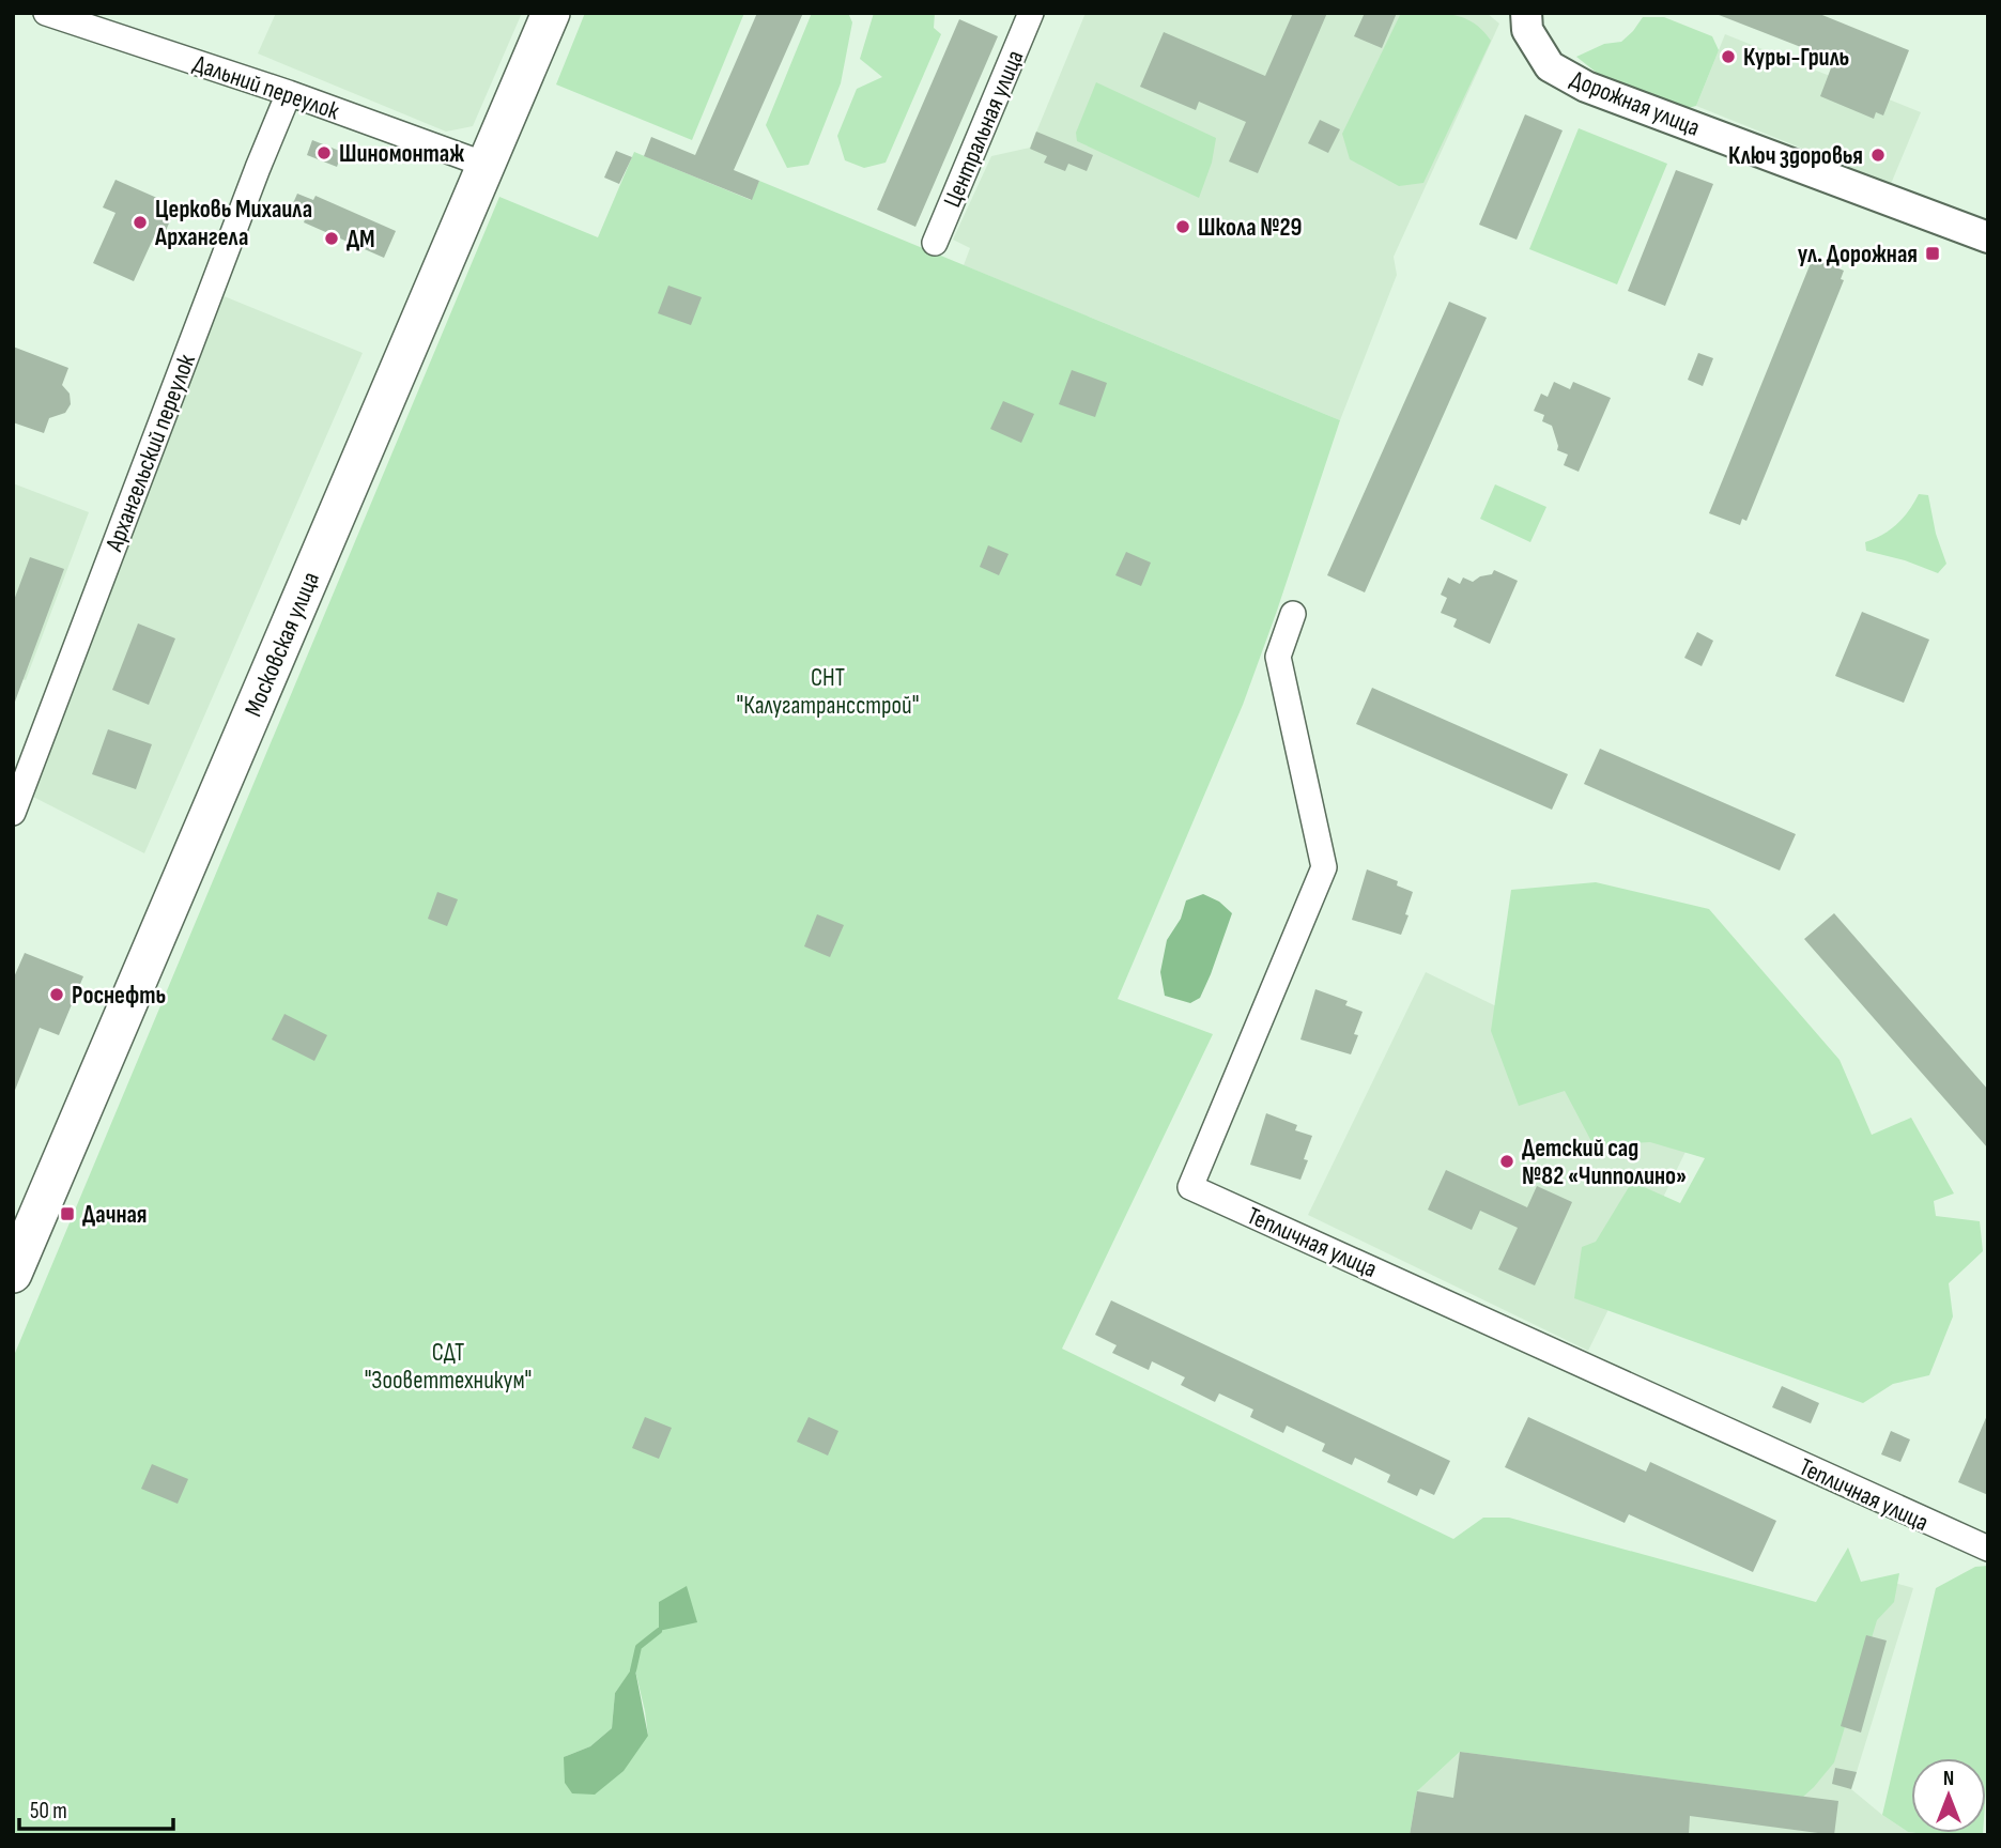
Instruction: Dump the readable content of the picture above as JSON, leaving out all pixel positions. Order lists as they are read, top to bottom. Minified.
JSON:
{"streets":{"main road":["Московская улица"],"street":["Дальний переулок","Дорожная улица","Центральная улица","Архангельский переулок","Тепличная улица"]},"crossings":[["Дальний переулок","Архангельский переулок"],["Дальний переулок","Московская улица"]],"parks":["СНТ \"Калугатрансстрой\"","СДТ \"Зооветтехникум\""],"places":{"other":["Куры-Гриль","Шиномонтаж","Ключ здоровья","Церковь Михаила Архангела","Школа №29","ДМ","Роснефть","Детский сад №82 «Чипполино»"],"transit":["ул. Дорожная","Дачная"]},"scale_bar":"50 m","north":"top"}
